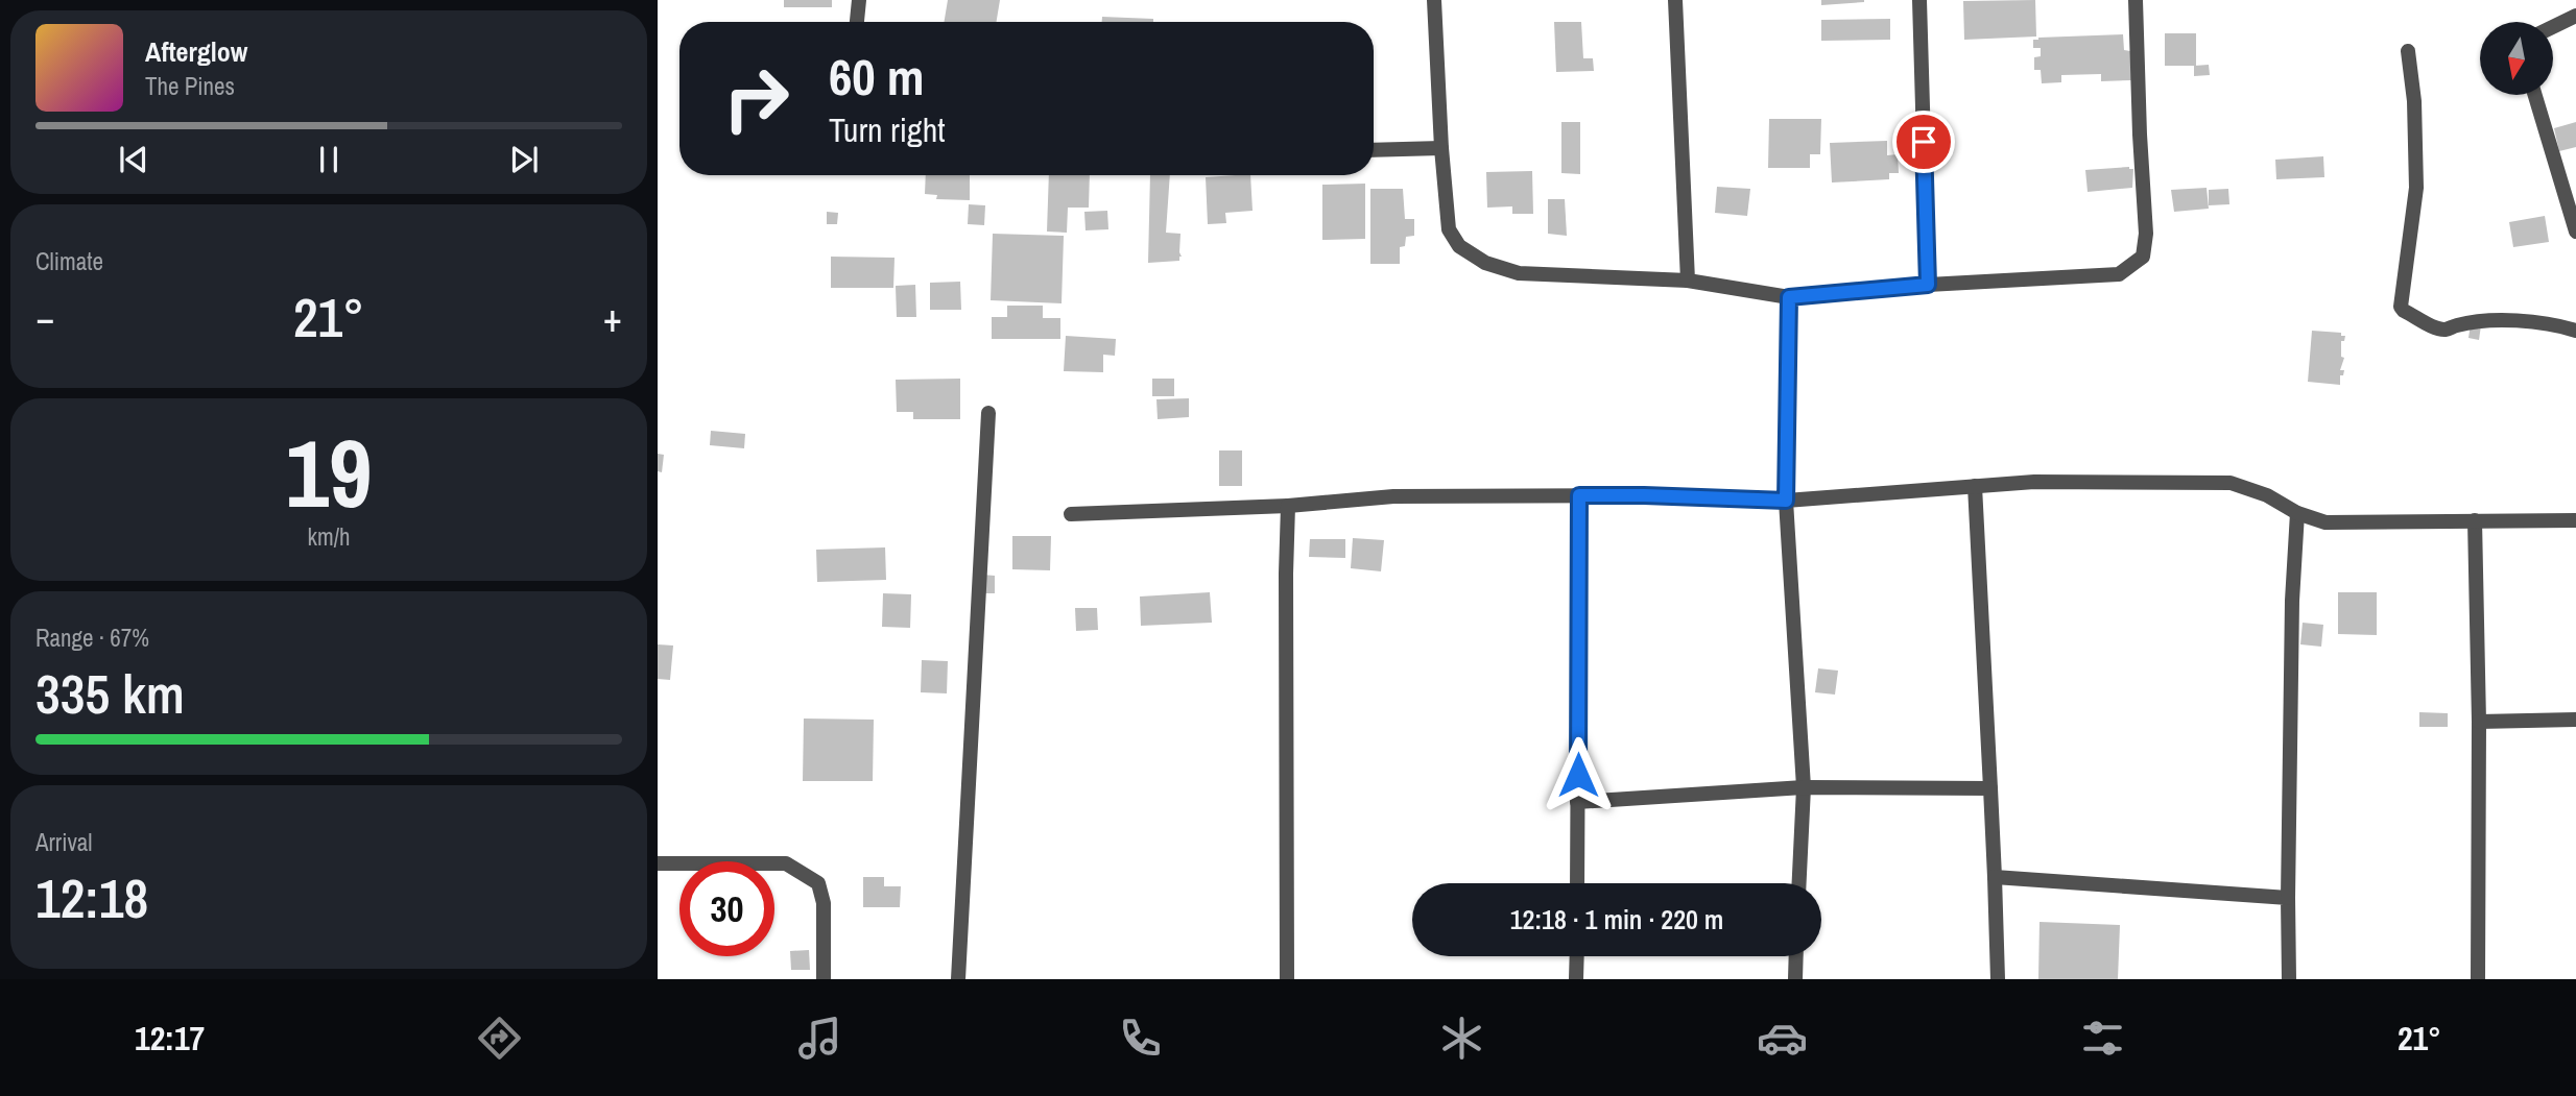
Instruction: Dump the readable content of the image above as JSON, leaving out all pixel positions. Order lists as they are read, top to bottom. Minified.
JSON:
{"north":"bottom","page":{"turn":["60 m","Turn right"],"song":["Afterglow","The Pines"],"tile":["Climate",["19","km/h"],["Range · 67%","335 km"],["Arrival","12:18"]],"heat":["−","21°","+"],"limit":"30","trip":"12:18 · 1 min · 220 m","tabs":["12:17","21°"]}}
